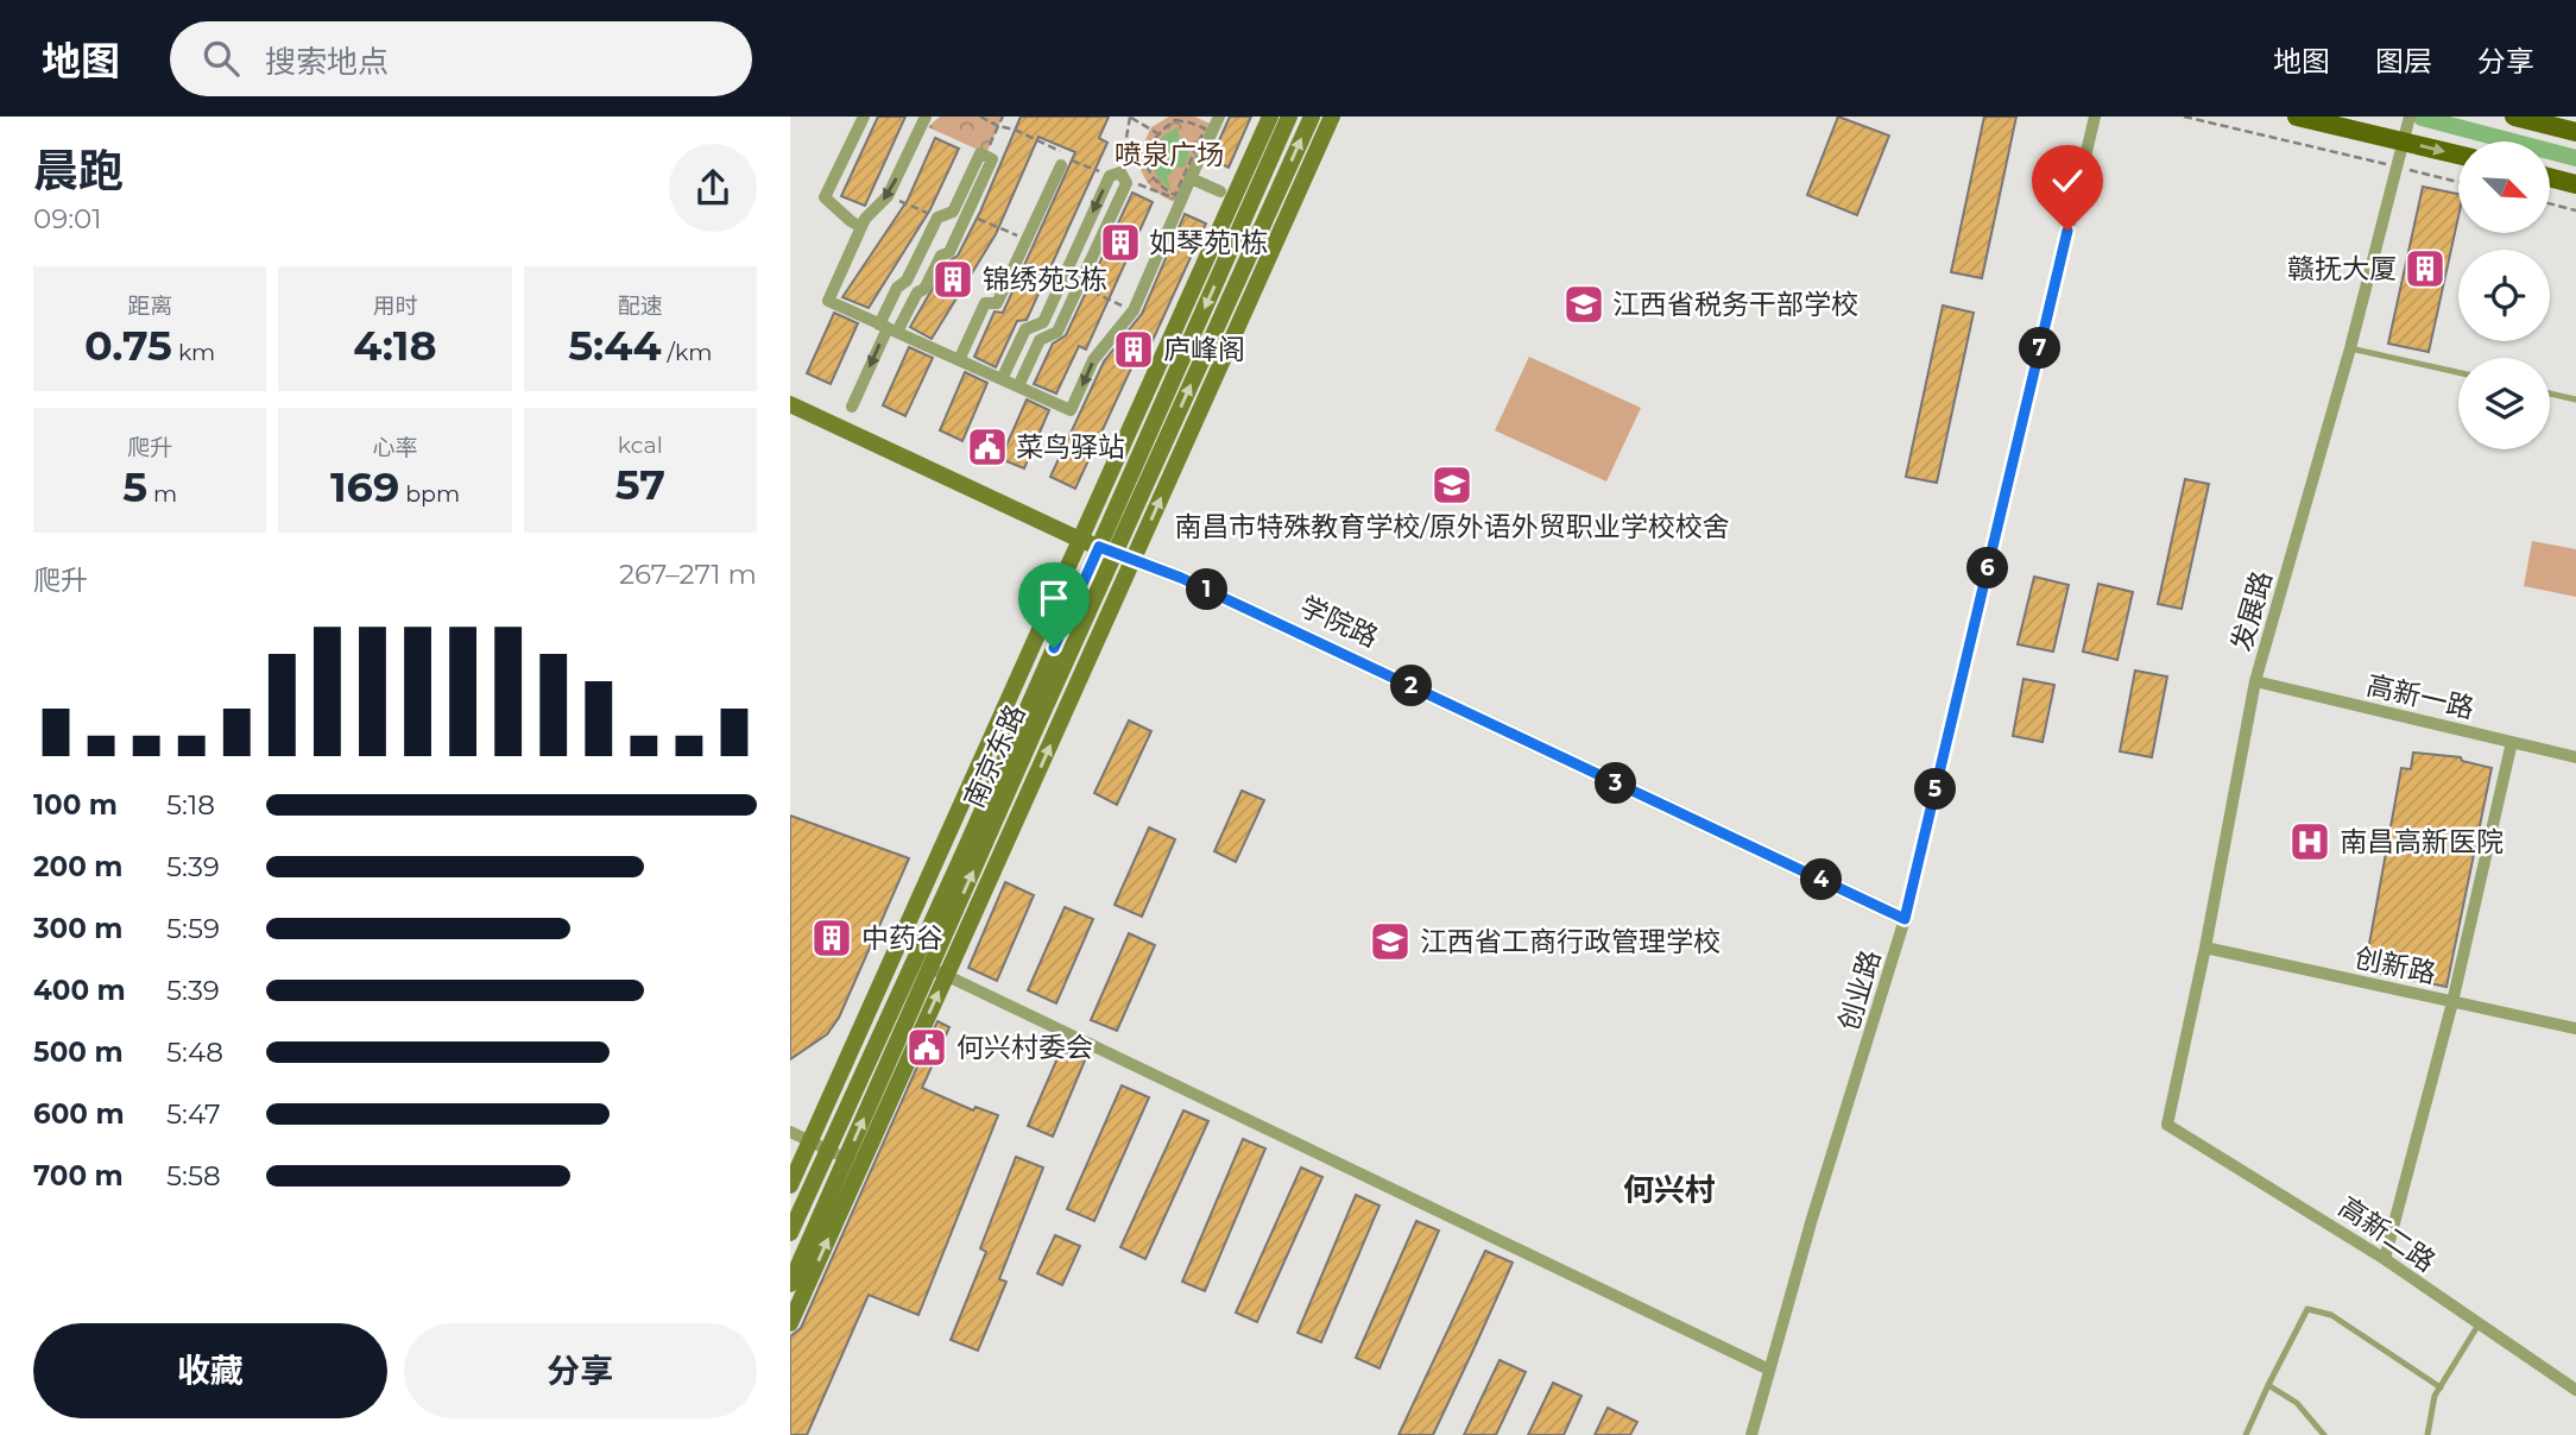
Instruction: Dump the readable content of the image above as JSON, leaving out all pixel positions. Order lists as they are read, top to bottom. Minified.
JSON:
{"streets":{"street":["发展路","学院路","高新一路","南京东路","创新路","创业路","高新二路"]},"crossings":[["发展路","高新一路"],["发展路","创新路"],["发展路","高新二路"],["学院路","南京东路"],["学院路","创业路"]],"districts":["何兴村"],"parks":["喷泉广场"],"places":{"building":["如琴苑1栋","赣抚大厦","锦绣苑3栋","庐峰阁","中药谷"],"school or university":["江西省税务干部学校","南昌市特殊教育学校/原外语外贸职业学校校舍","江西省工商行政管理学校"],"public building":["菜鸟驿站","何兴村委会"],"hospital":["南昌高新医院"]},"north":"bottom right","page":{"header":"地图","search":"搜索地点","nav":["地图","图层","分享"],"heading":["晨跑","09:01"],"stats":[["距离","0.75 km"],["用时","4:18"],["配速","5:44 /km"],["爬升","5 m"],["心率","169 bpm"],["kcal","57"]],"pins":["7","6","1","2","3","5","4"],"chart":["爬升","267–271 m"],"list":[{"name":"100 m","note":"5:18"},{"name":"200 m","note":"5:39"},{"name":"300 m","note":"5:59"},{"name":"400 m","note":"5:39"},{"name":"500 m","note":"5:48"},{"name":"600 m","note":"5:47"},{"name":"700 m","note":"5:58"}],"buttons":["收藏","分享"]}}
